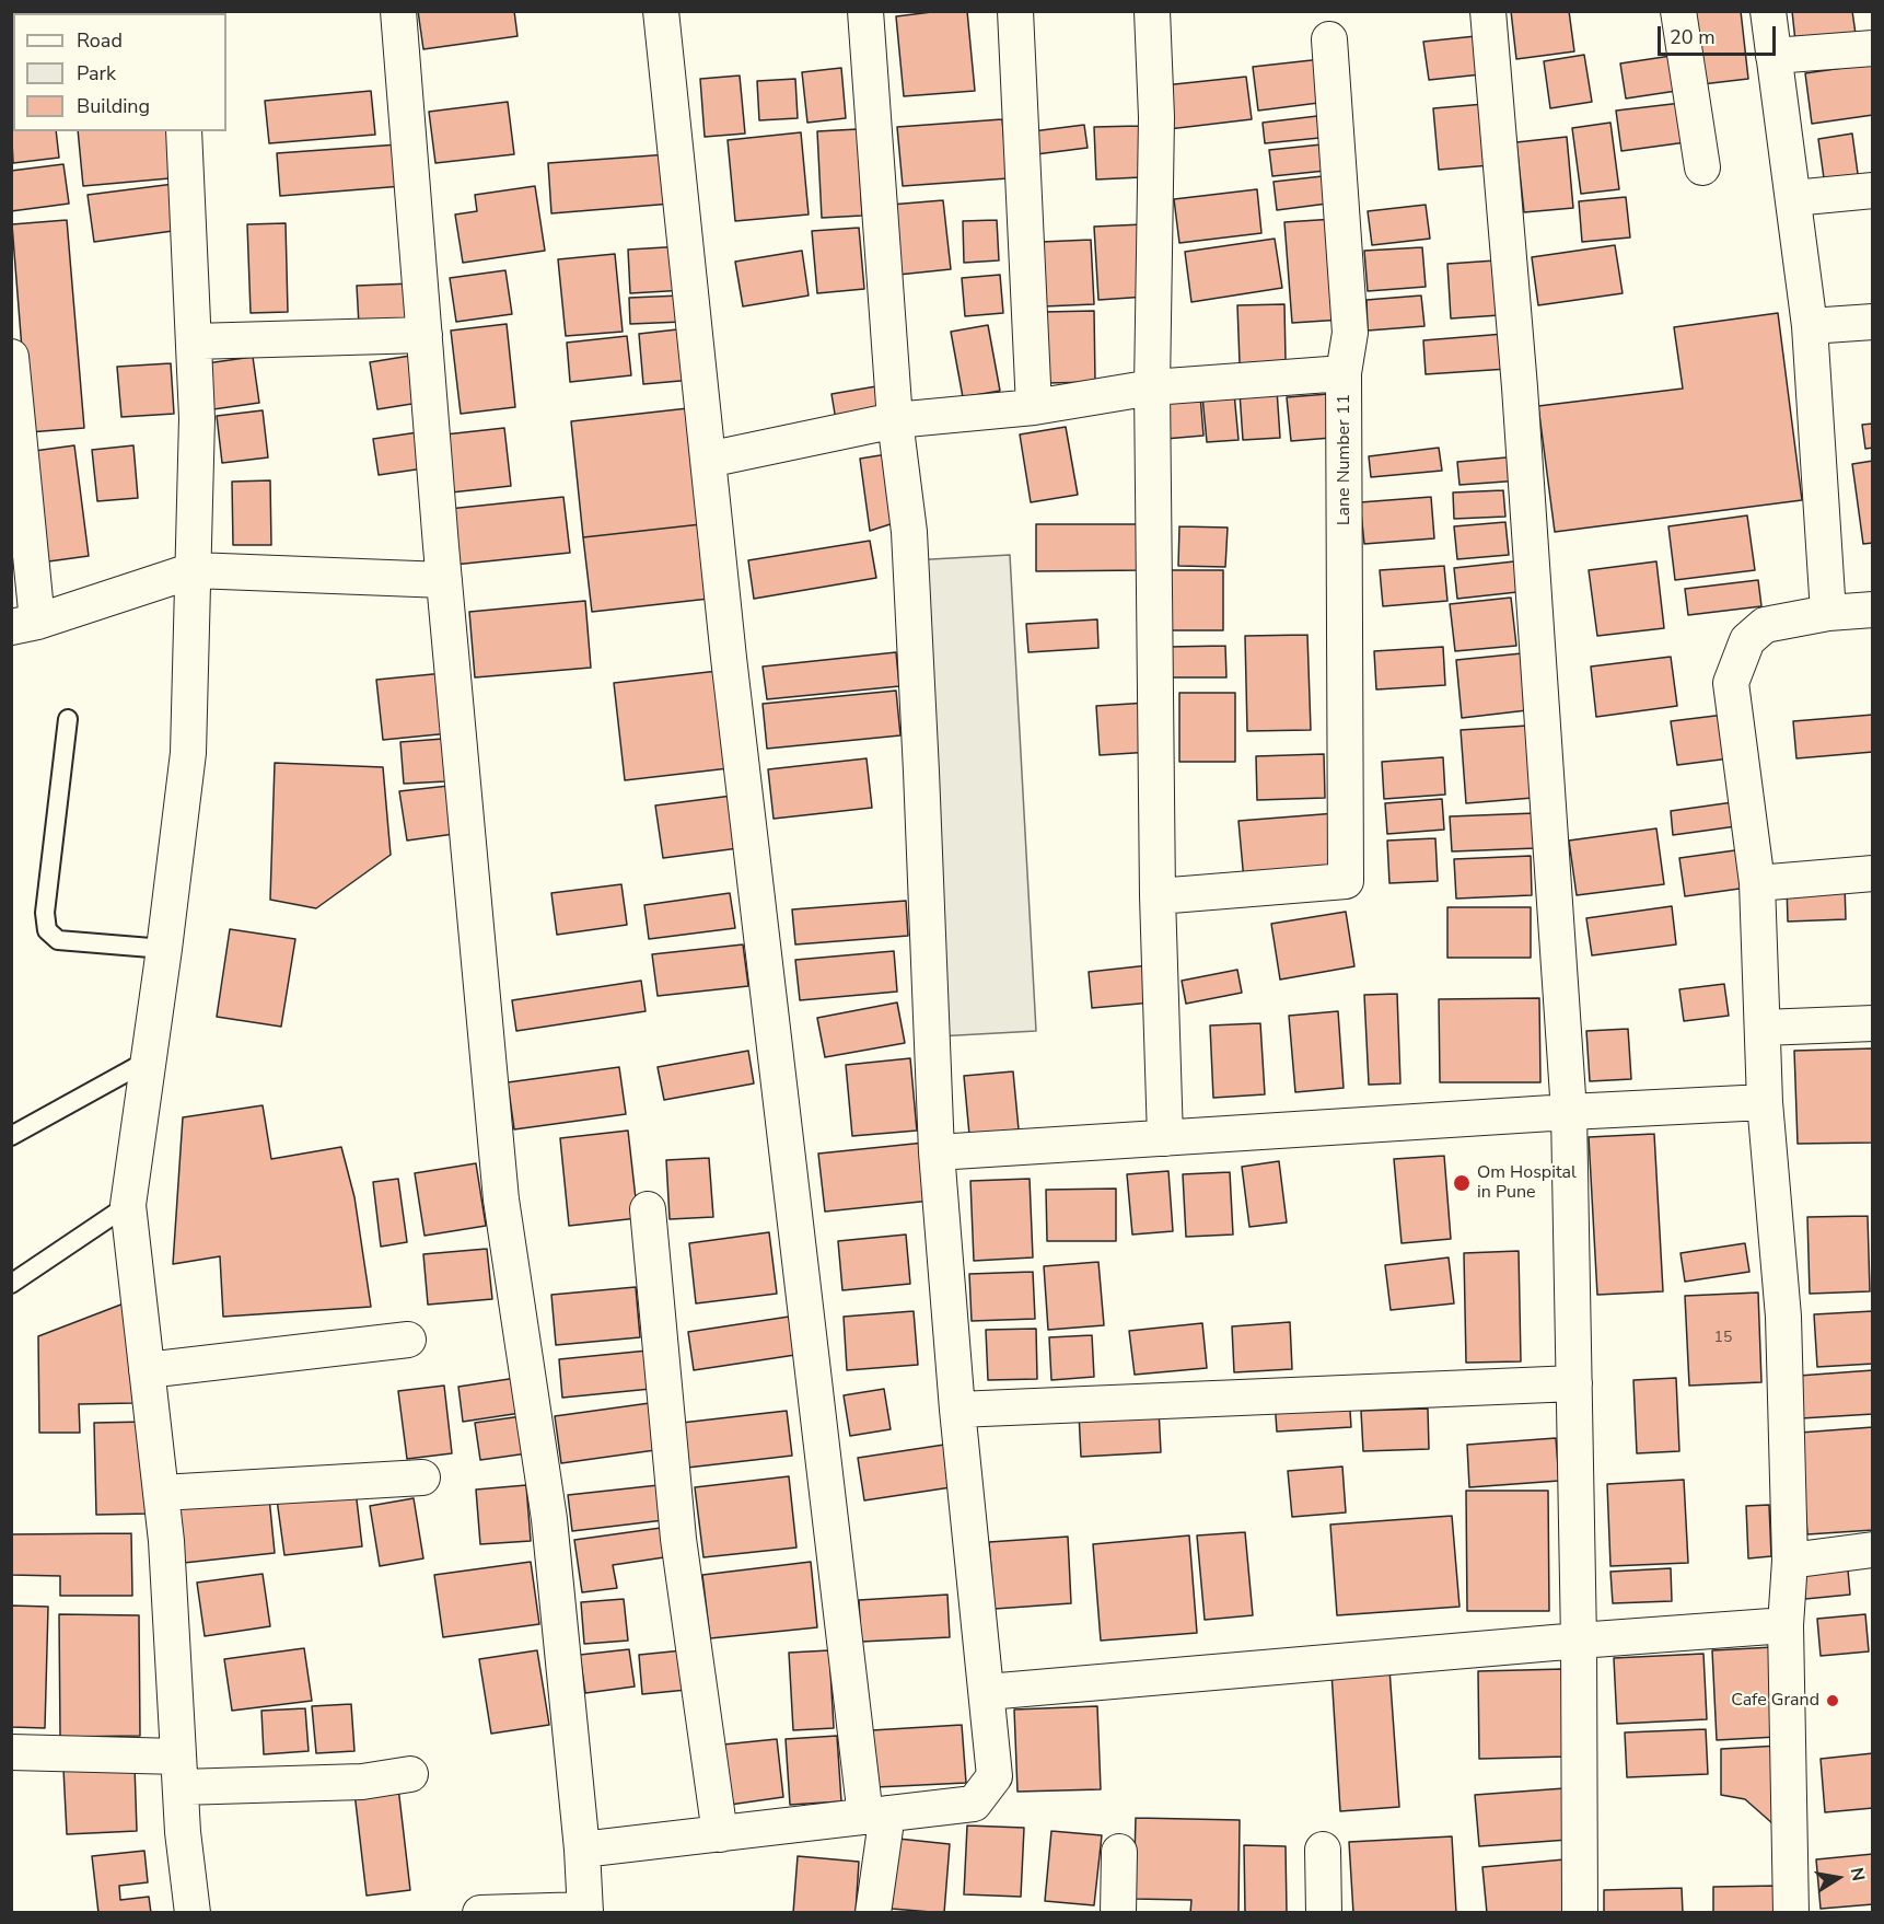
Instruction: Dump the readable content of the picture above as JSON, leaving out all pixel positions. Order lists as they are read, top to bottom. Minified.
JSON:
{"streets":{"street":["Lane Number 11"]},"places":["Om Hospital in Pune","Cafe Grand"],"house_numbers":["15"],"legend":["Road","Park","Building"],"scale_bar":"20 m","north":"right"}
